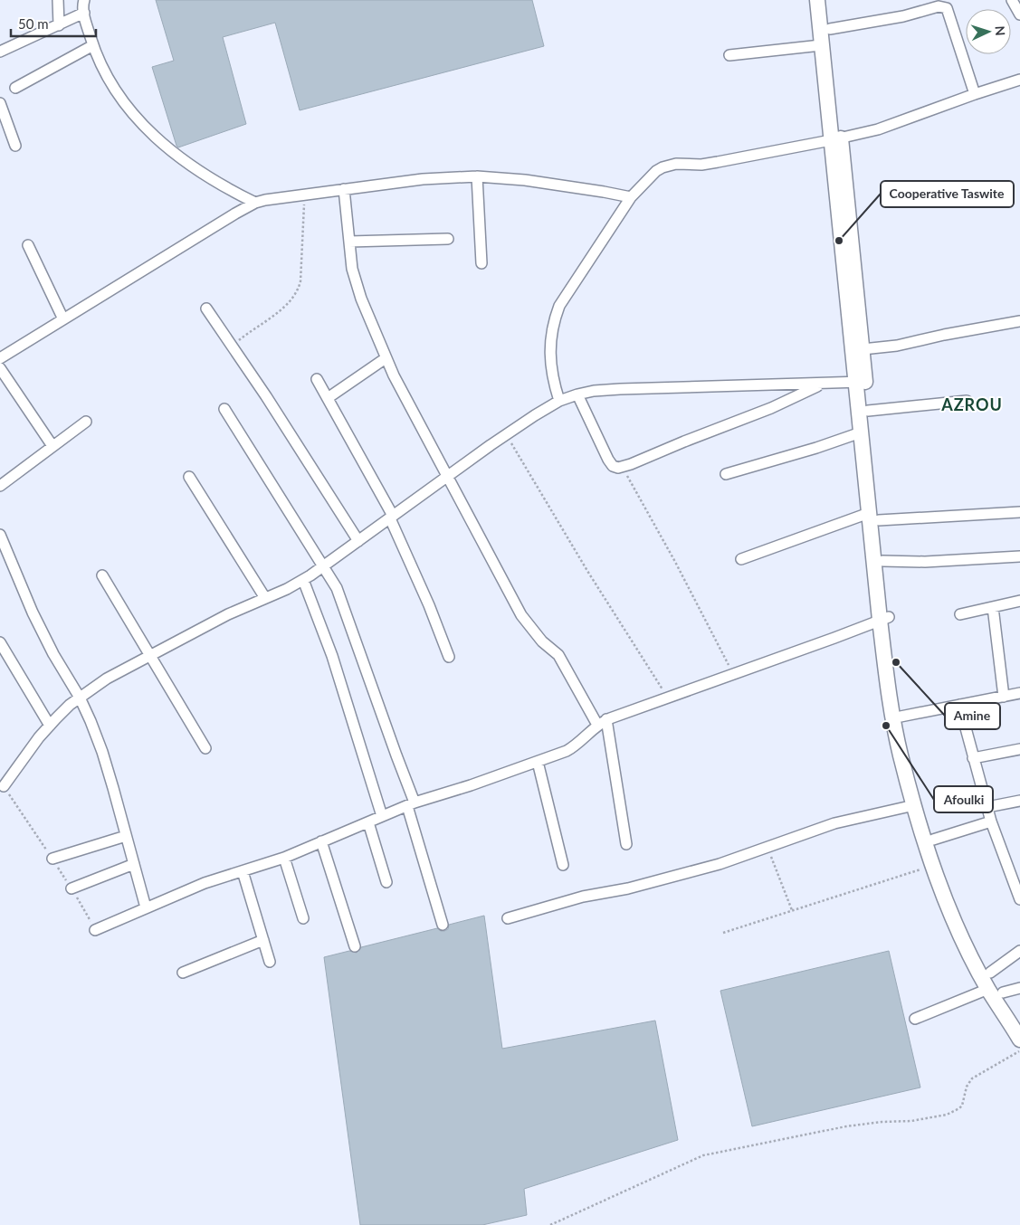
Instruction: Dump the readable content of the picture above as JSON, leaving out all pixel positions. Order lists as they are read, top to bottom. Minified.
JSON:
{"districts":["AZROU"],"places":["Cooperative Taswite","Amine","Afoulki"],"scale_bar":"50 m","north":"right"}
